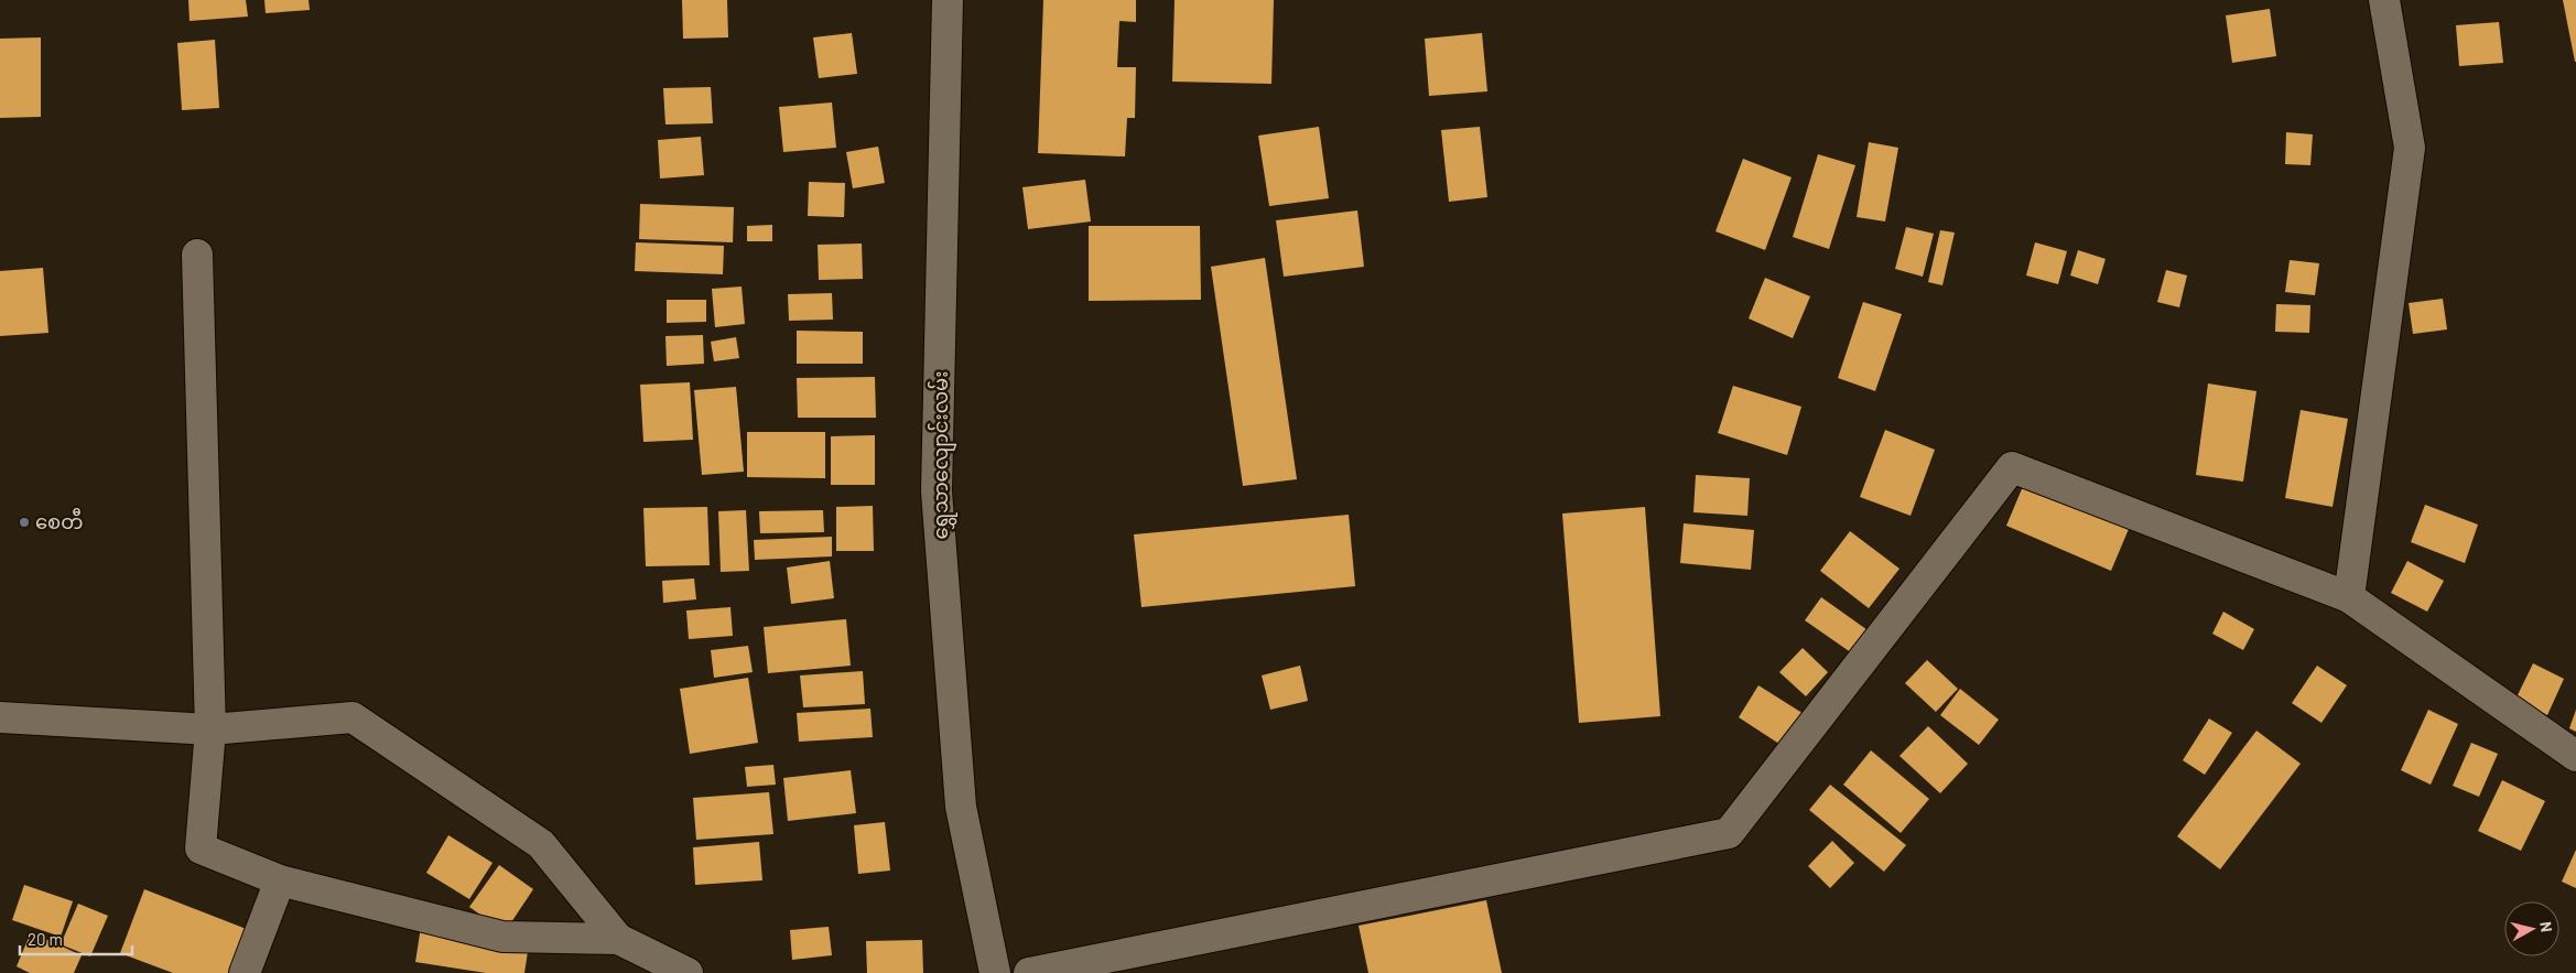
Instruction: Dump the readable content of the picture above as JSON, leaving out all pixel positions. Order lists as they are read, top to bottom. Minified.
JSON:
{"streets":{"street":["ရွှေသာလျောင်းလမ်း"]},"places":["စေတီ"],"scale_bar":"20 m","north":"right"}
